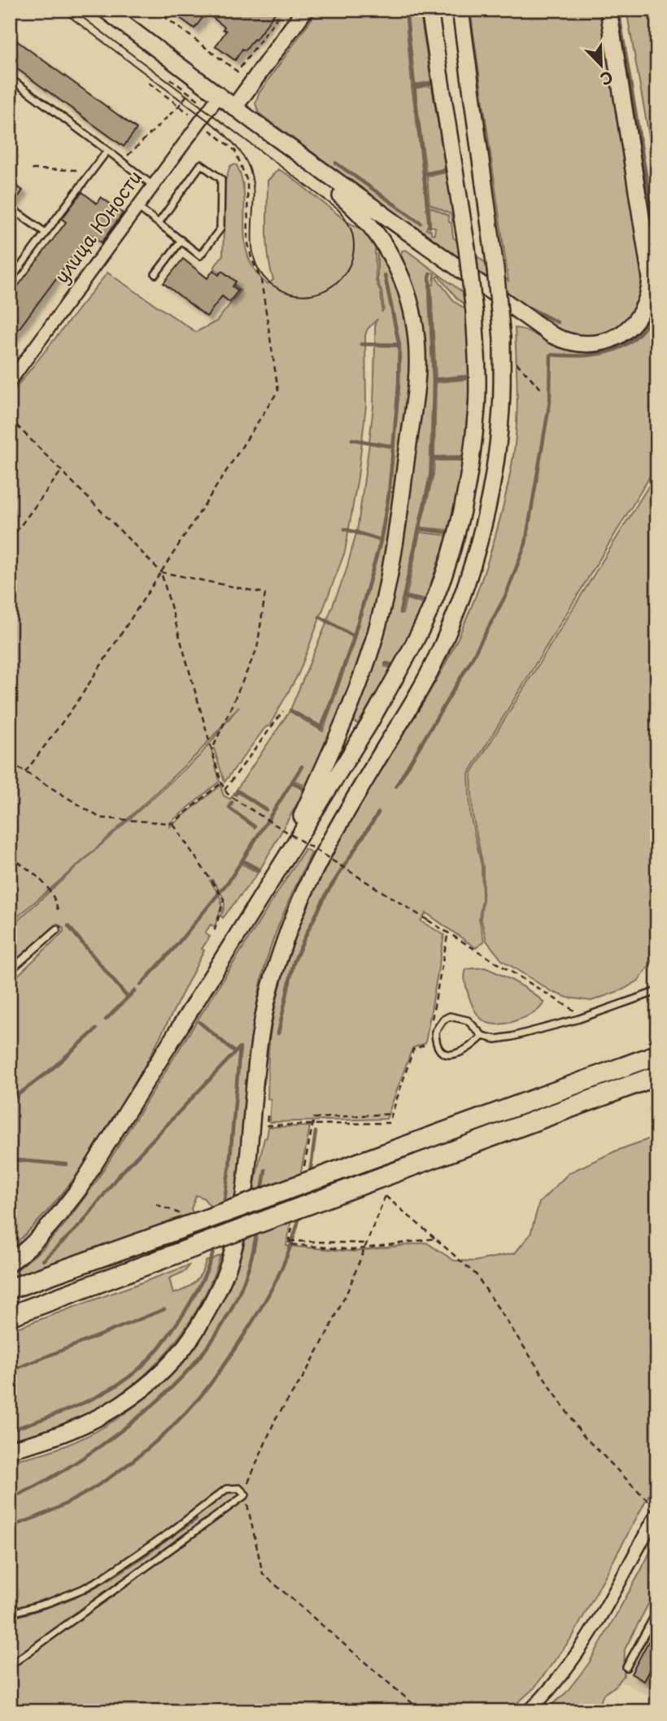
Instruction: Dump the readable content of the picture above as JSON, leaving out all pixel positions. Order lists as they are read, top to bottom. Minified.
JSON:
{"streets":{"street":["улица Юности"]},"north":"bottom right"}
